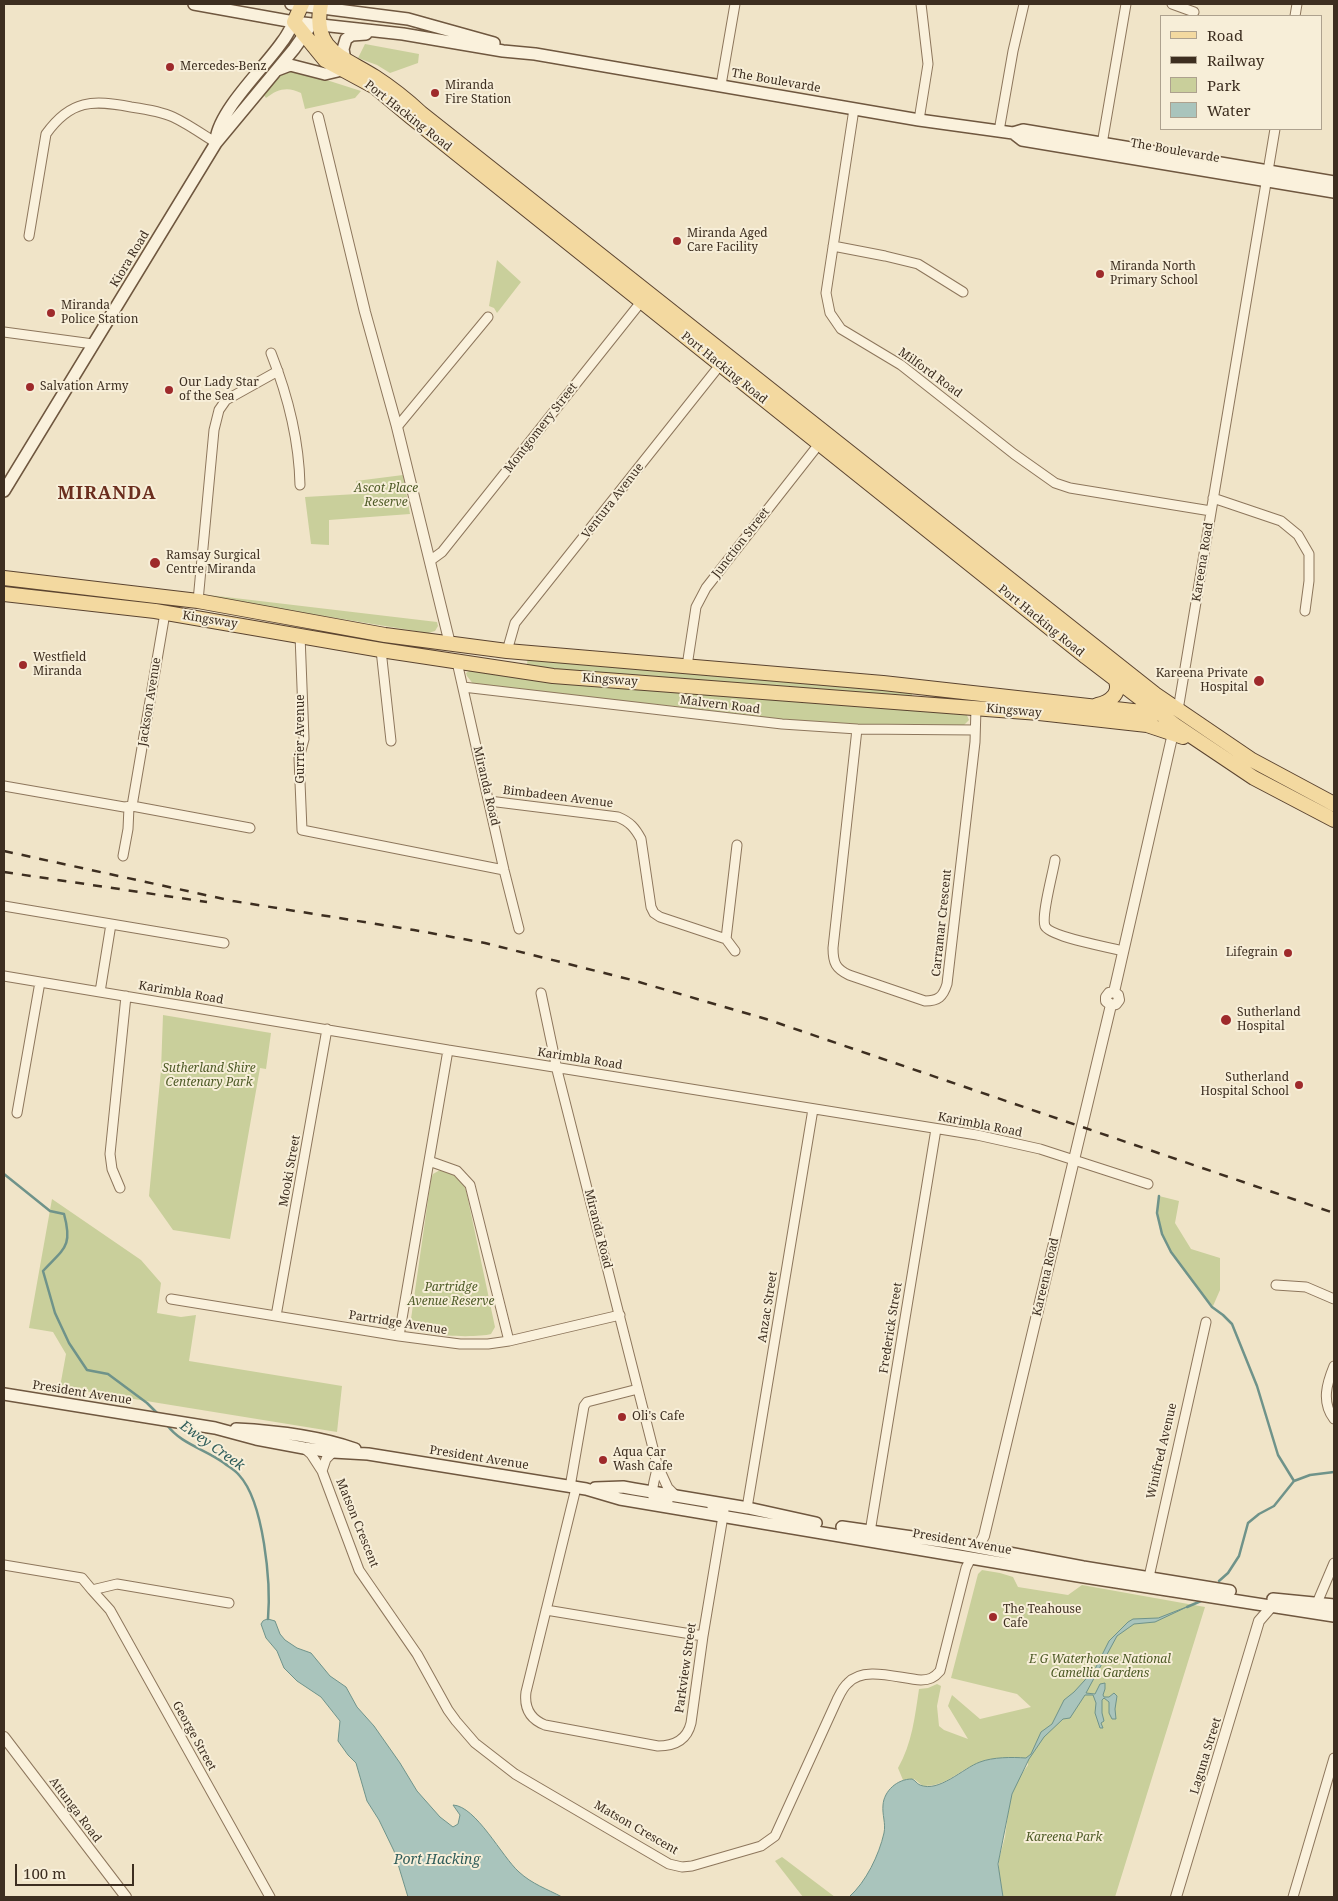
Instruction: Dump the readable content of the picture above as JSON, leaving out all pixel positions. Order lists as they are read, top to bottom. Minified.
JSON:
{"streets":{"main road":["The Boulevarde","Port Hacking Road","Kiora Road","Kingsway","Jackson Avenue","Gurrier Avenue","Miranda Road","President Avenue","Matson Crescent"],"street":["Milford Road","Montgomery Street","Ventura Avenue","Junction Street","Kareena Road","Malvern Road","Bimbadeen Avenue","Carramar Crescent","Karimbla Road","Mooki Street","Anzac Street","Partridge Avenue","Frederick Street","Winifred Avenue","Parkview Street","George Street","Laguna Street","Attunga Road"]},"crossings":[["The Boulevarde","Port Hacking Road"],["The Boulevarde","Kiora Road"],["The Boulevarde","Milford Road"],["The Boulevarde","Kareena Road"],["Port Hacking Road","Kiora Road"],["Port Hacking Road","Montgomery Street"],["Port Hacking Road","Ventura Avenue"],["Port Hacking Road","Junction Street"],["Port Hacking Road","Kareena Road"],["Port Hacking Road","Kingsway"],["Milford Road","Kareena Road"],["Ventura Avenue","Kingsway"],["Junction Street","Kingsway"],["Kareena Road","Kingsway"],["Kareena Road","Karimbla Road"],["Kareena Road","President Avenue"],["Kareena Road","Matson Crescent"],["Kingsway","Jackson Avenue"],["Kingsway","Gurrier Avenue"],["Kingsway","Miranda Road"],["Kingsway","Carramar Crescent"],["Malvern Road","Miranda Road"],["Malvern Road","Carramar Crescent"],["Gurrier Avenue","Miranda Road"],["Miranda Road","Bimbadeen Avenue"],["Miranda Road","Karimbla Road"],["Miranda Road","Partridge Avenue"],["Miranda Road","President Avenue"],["Karimbla Road","Mooki Street"],["Karimbla Road","Anzac Street"],["Karimbla Road","Frederick Street"],["Mooki Street","Partridge Avenue"],["Anzac Street","President Avenue"],["Frederick Street","President Avenue"],["President Avenue","Winifred Avenue"],["President Avenue","Matson Crescent"],["President Avenue","Parkview Street"],["President Avenue","Laguna Street"]],"districts":["MIRANDA"],"water":["Ewey Creek","Port Hacking"],"parks":["Ascot Place Reserve","Sutherland Shire Centenary Park","Partridge Avenue Reserve","E G Waterhouse National Camellia Gardens","Kareena Park"],"places":["Mercedes-Benz","Miranda Fire Station","Miranda Aged Care Facility","Miranda North Primary School","Miranda Police Station","Salvation Army","Our Lady Star of the Sea","Ramsay Surgical Centre Miranda","Westfield Miranda","Kareena Private Hospital","Lifegrain","Sutherland Hospital","Sutherland Hospital School","Oli's Cafe","Aqua Car Wash Cafe","The Teahouse Cafe"],"legend":["Road","Railway","Park","Water"],"scale_bar":"100 m"}
